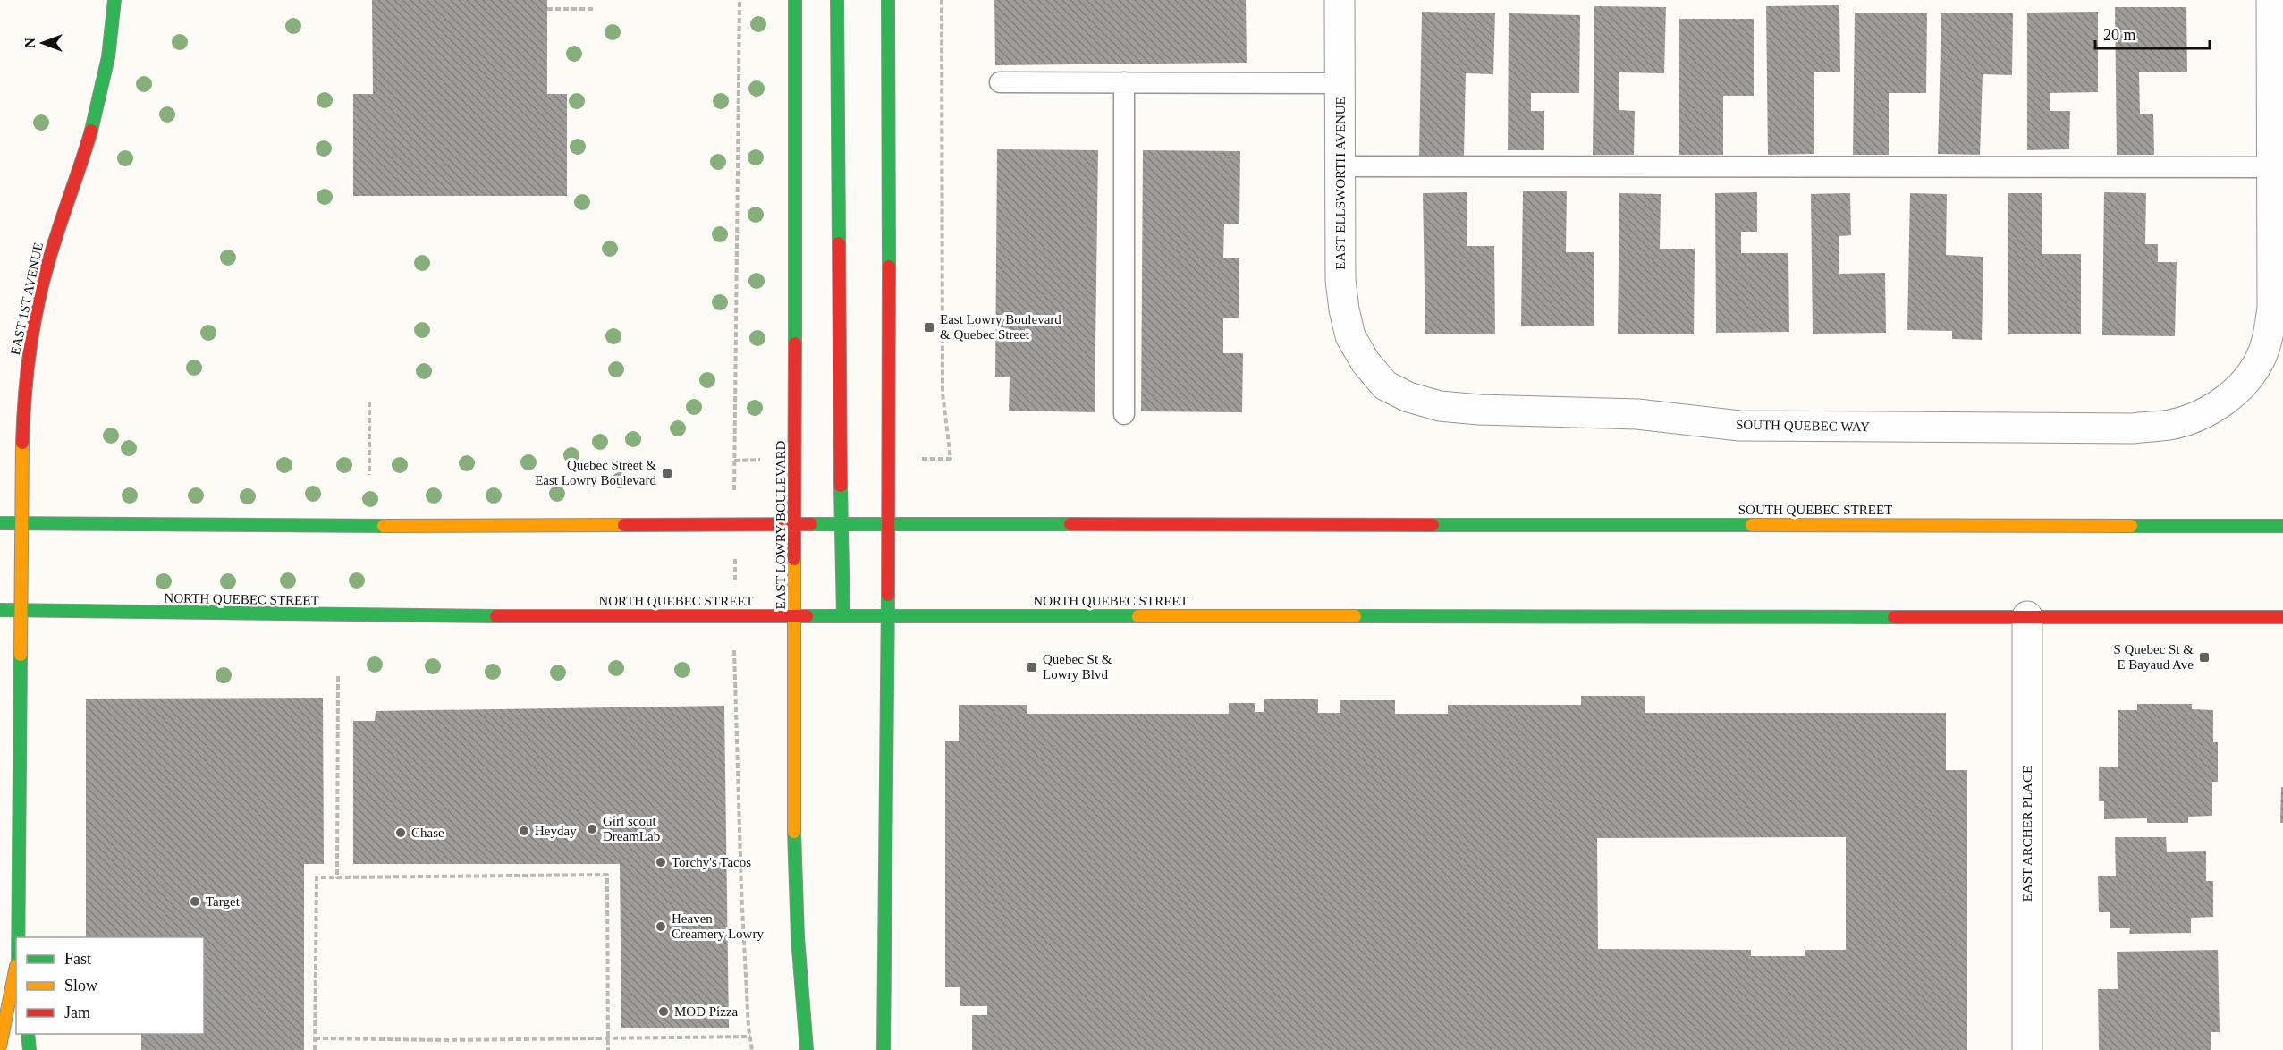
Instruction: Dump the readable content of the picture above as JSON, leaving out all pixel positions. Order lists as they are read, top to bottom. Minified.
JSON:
{"streets":{"main road":["EAST 1ST AVENUE","SOUTH QUEBEC STREET","EAST LOWRY BOULEVARD","NORTH QUEBEC STREET"],"street":["EAST ELLSWORTH AVENUE","SOUTH QUEBEC WAY","EAST ARCHER PLACE"]},"crossings":[["EAST ELLSWORTH AVENUE","SOUTH QUEBEC WAY"],["EAST 1ST AVENUE","NORTH QUEBEC STREET"],["EAST LOWRY BOULEVARD","NORTH QUEBEC STREET"],["NORTH QUEBEC STREET","EAST ARCHER PLACE"]],"places":{"transit":["East Lowry Boulevard & Quebec Street","Quebec Street & East Lowry Boulevard","S Quebec St & E Bayaud Ave","Quebec St & Lowry Blvd"],"other":["Girl scout DreamLab","Heyday","Chase","Torchy's Tacos","Target","Heaven Creamery Lowry","MOD Pizza"]},"legend":["Fast","Slow","Jam"],"scale_bar":"20 m","north":"left"}
